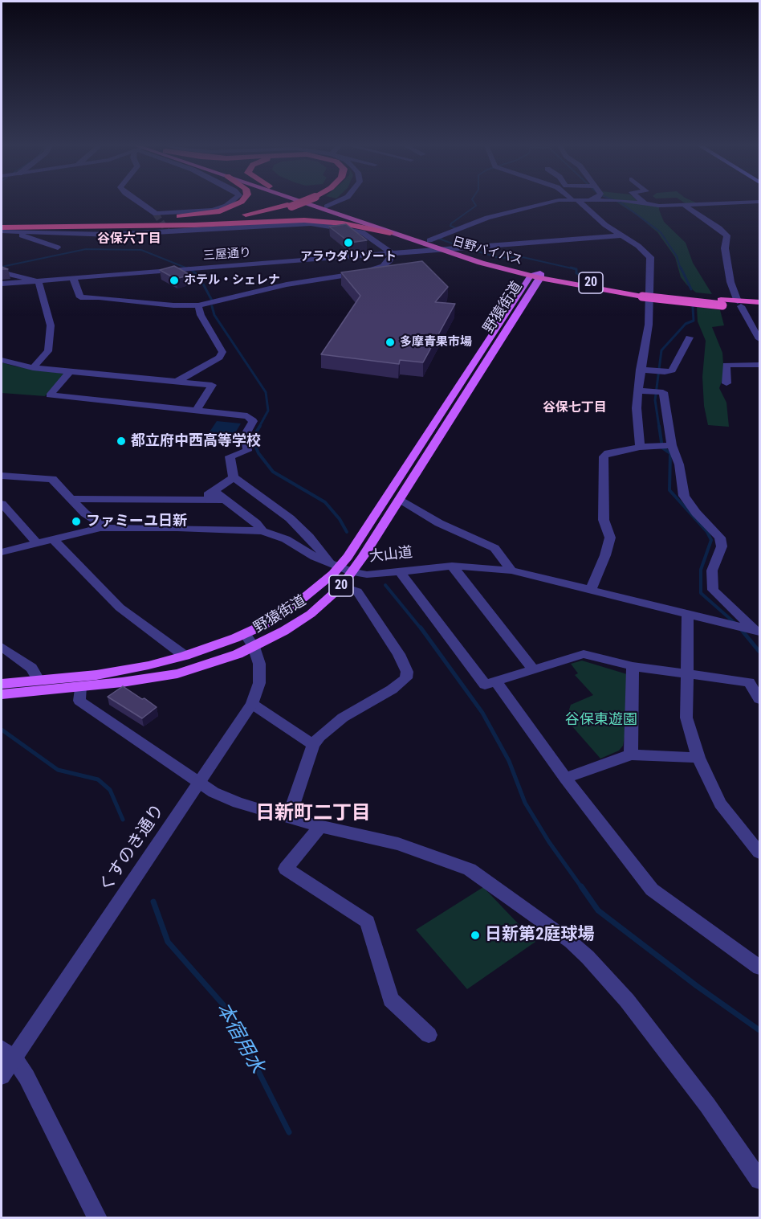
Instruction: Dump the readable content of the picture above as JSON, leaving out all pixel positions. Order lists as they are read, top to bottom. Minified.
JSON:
{"streets":{"highway":["日野バイパス","20"],"main road":["野猿街道"],"street":["三屋通り","大山道","くすのき通り"]},"crossings":[["日野バイパス","三屋通り"],["日野バイパス","野猿街道"],["野猿街道","大山道"],["野猿街道","くすのき通り"]],"districts":["谷保六丁目","谷保七丁目","日新町二丁目"],"water":["本宿用水"],"parks":["谷保東遊園"],"places":["アラウダリゾート","ホテル・シェレナ","多摩青果市場","都立府中西高等学校","ファミーユ日新","日新第2庭球場"]}
